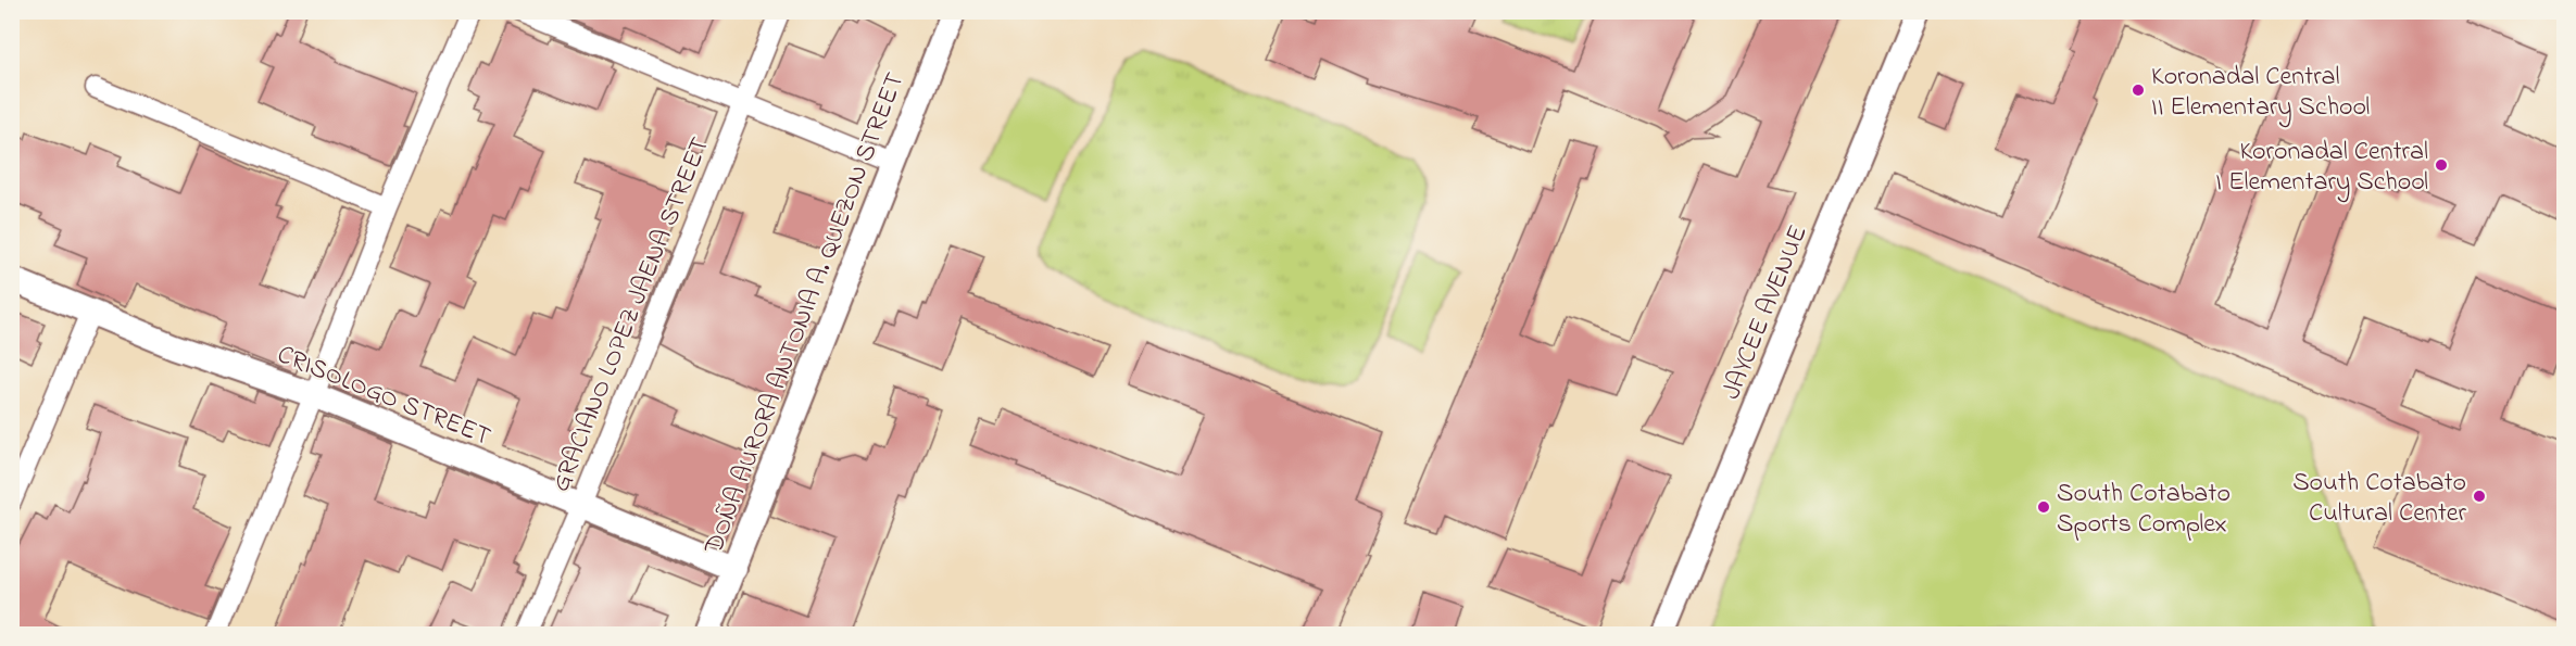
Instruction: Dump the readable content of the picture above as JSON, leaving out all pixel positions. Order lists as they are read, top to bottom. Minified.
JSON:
{"streets":{"street":["JAYCEE AVENUE","DOÑA AURORA ANTONIA A. QUEZON STREET","GRACIANO LOPEZ JAENA STREET","CRISOLOGO STREET"]},"crossings":[["DOÑA AURORA ANTONIA A. QUEZON STREET","CRISOLOGO STREET"],["GRACIANO LOPEZ JAENA STREET","CRISOLOGO STREET"]],"places":["Koronadal Central II Elementary School","Koronadal Central I Elementary School","South Cotabato Cultural Center","South Cotabato Sports Complex"]}
